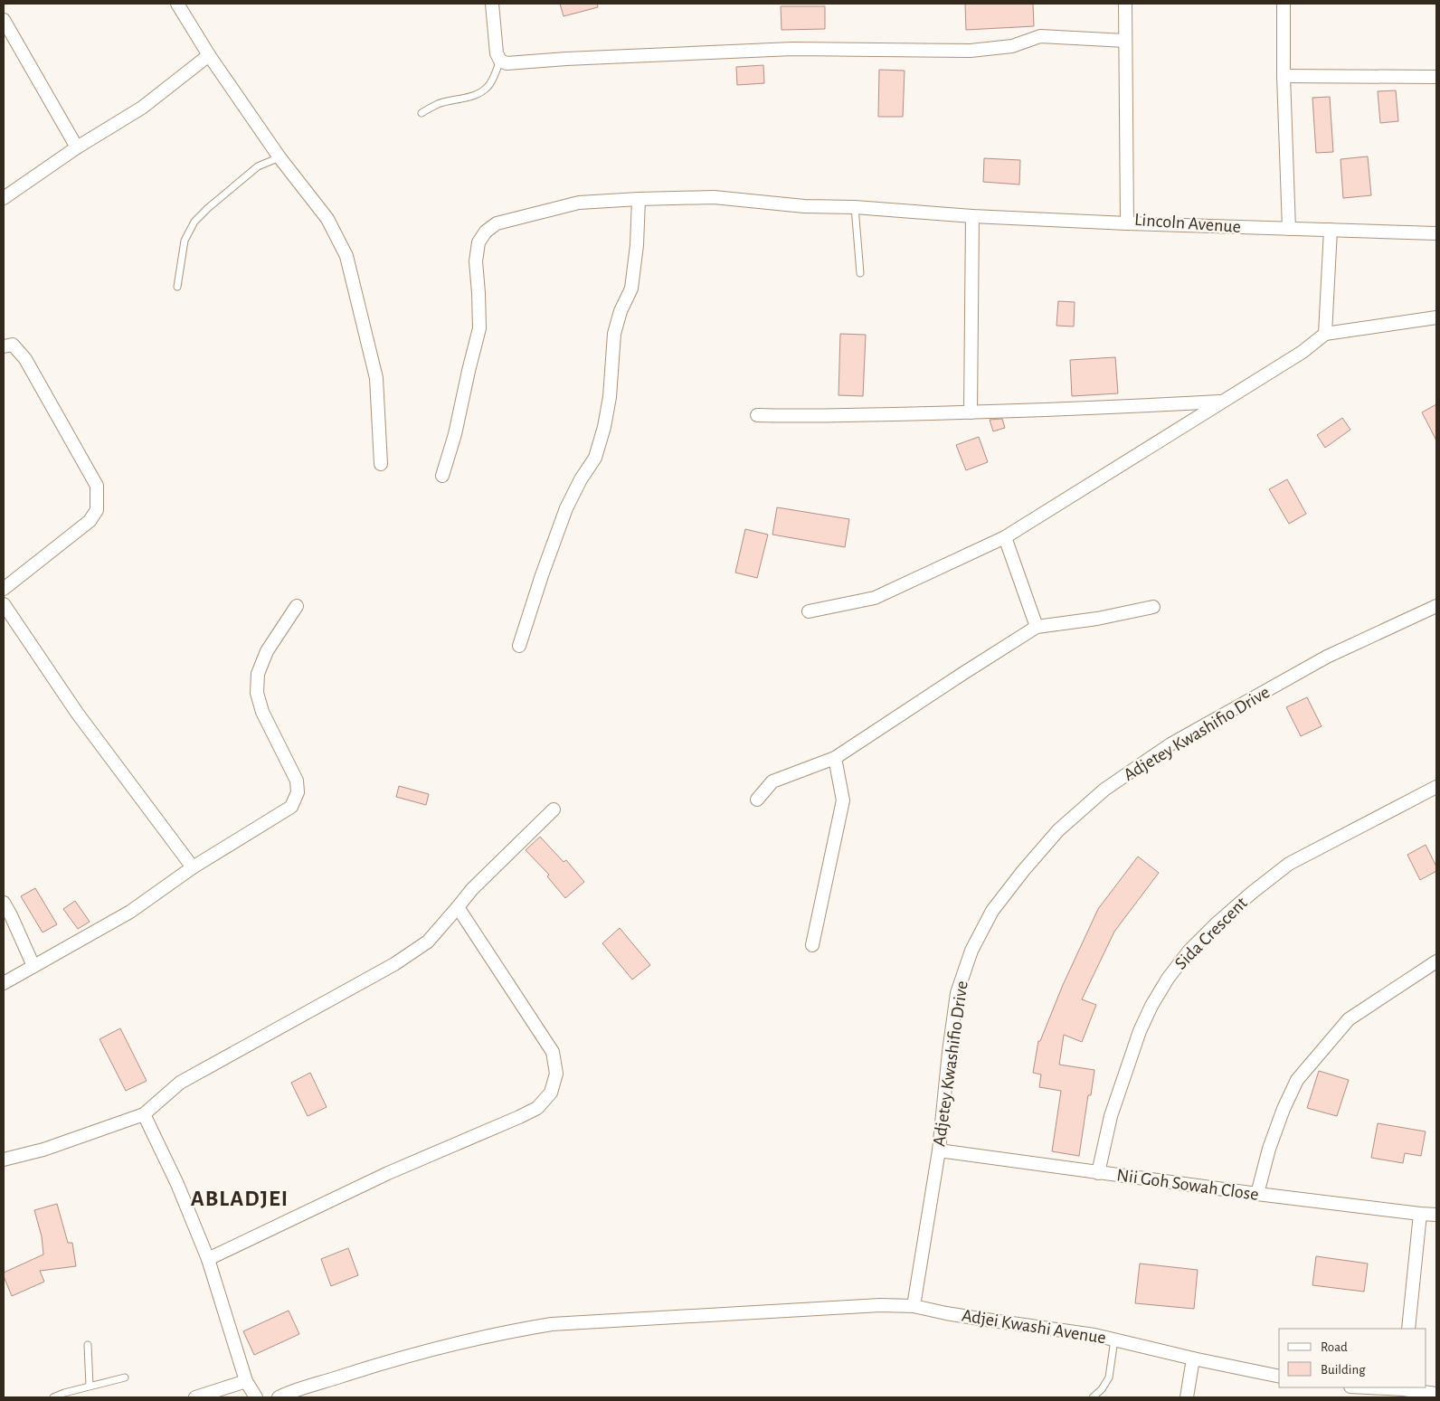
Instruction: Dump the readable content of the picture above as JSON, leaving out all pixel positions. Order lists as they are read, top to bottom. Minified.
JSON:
{"streets":{"street":["Lincoln Avenue","Adjetey Kwashifio Drive","Sida Crescent","Nii Goh Sowah Close","Adjei Kwashi Avenue"]},"crossings":[["Adjetey Kwashifio Drive","Nii Goh Sowah Close"],["Adjetey Kwashifio Drive","Adjei Kwashi Avenue"],["Sida Crescent","Nii Goh Sowah Close"]],"districts":["ABLADJEI"],"legend":["Road","Building"]}
